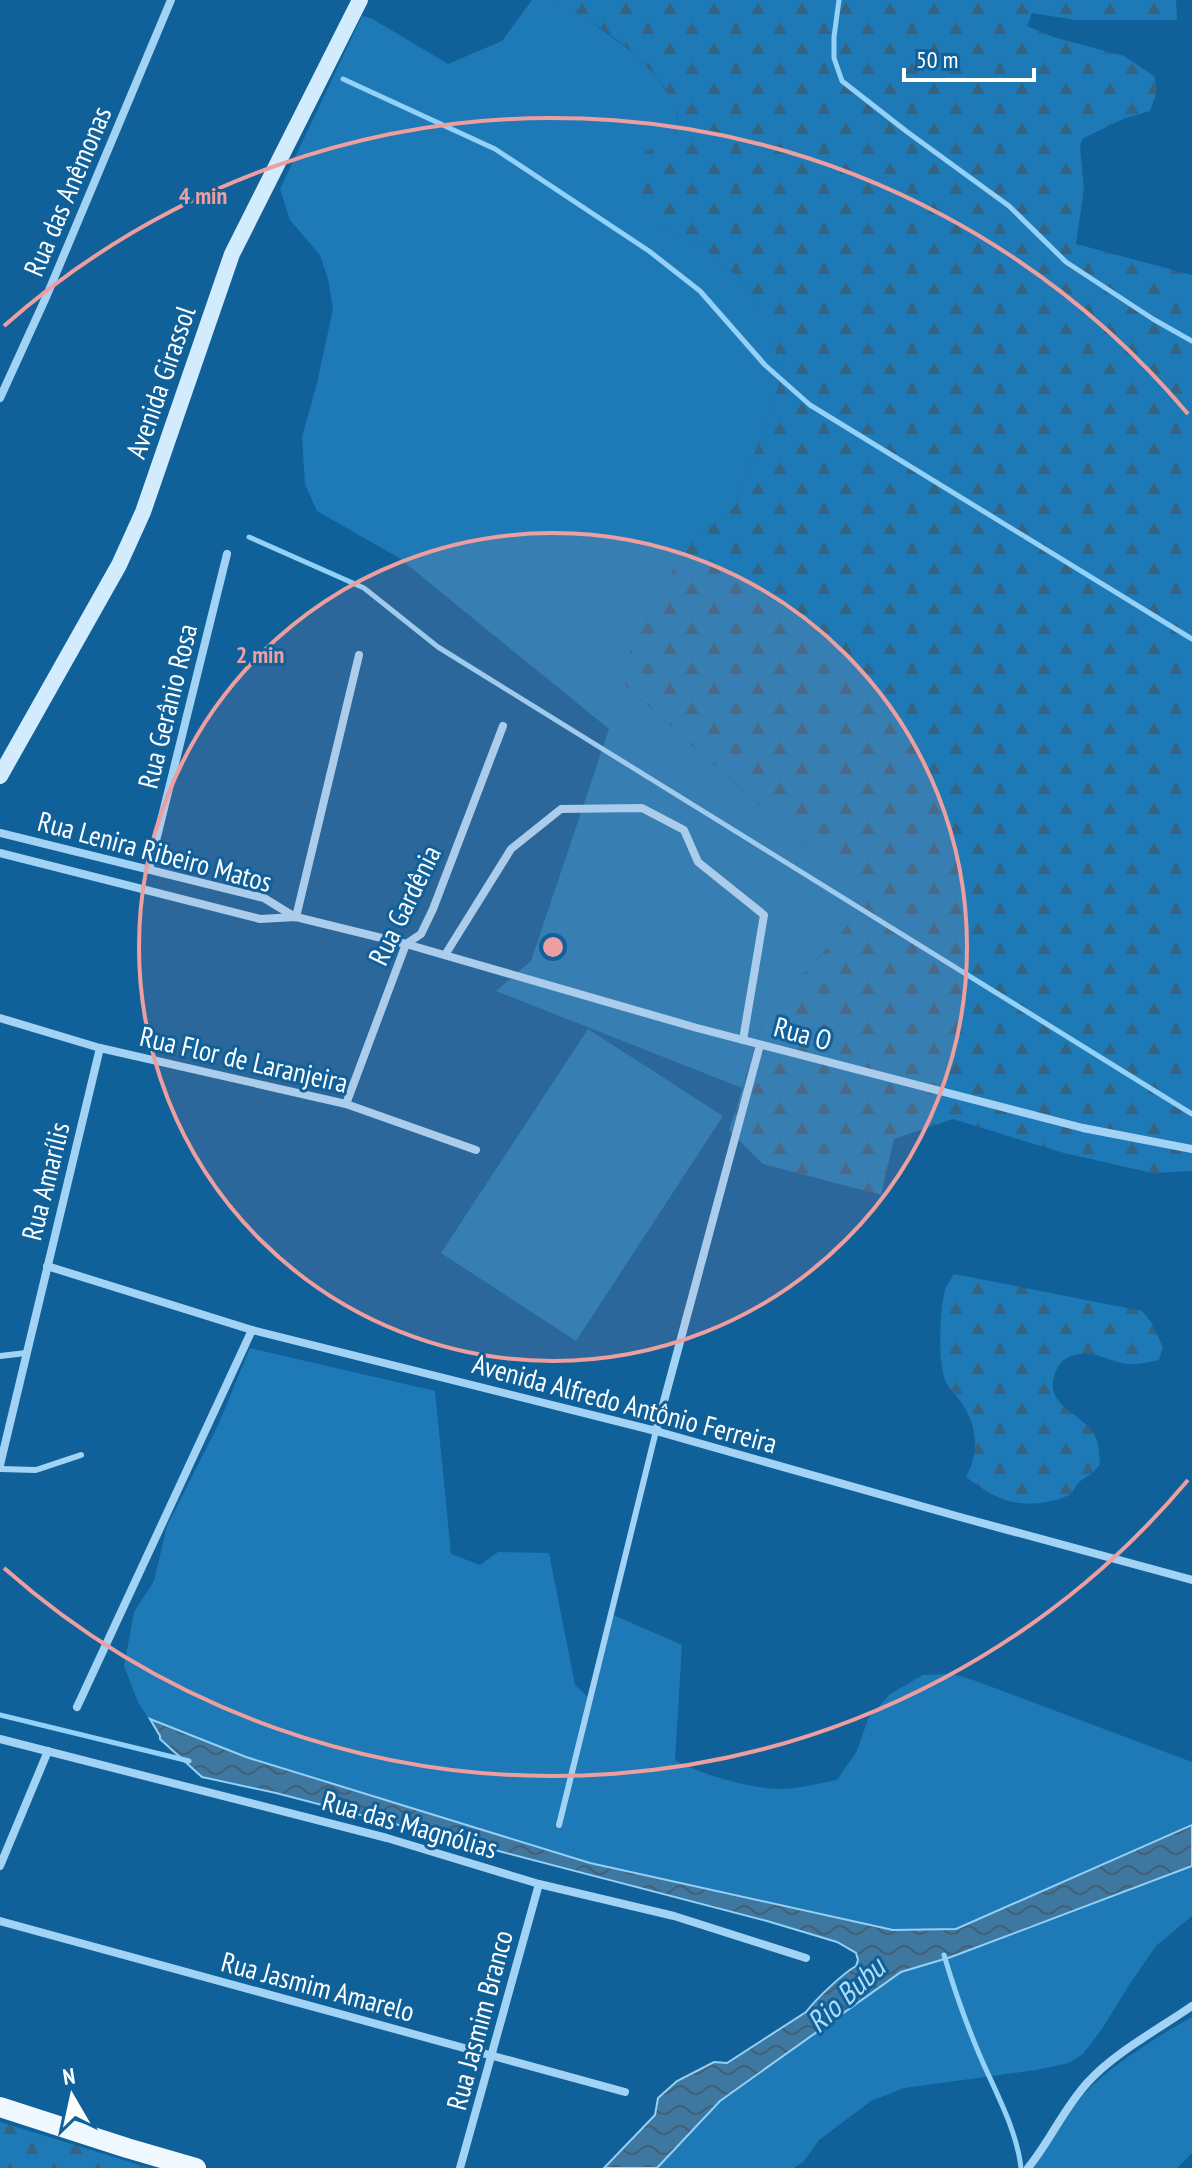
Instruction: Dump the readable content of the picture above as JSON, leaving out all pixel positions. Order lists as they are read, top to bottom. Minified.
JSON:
{"streets":{"street":["Rua das Anêmonas","Avenida Girassol","Rua Gerânio Rosa","Rua Lenira Ribeiro Matos","Rua Gardênia","Rua O","Rua Flor de Laranjeira","Rua Amarílis","Avenida Alfredo Antônio Ferreira","Rua das Magnólias","Rua Jasmim Amarelo","Rua Jasmim Branco"]},"crossings":[["Rua Gerânio Rosa","Rua Lenira Ribeiro Matos"],["Rua Lenira Ribeiro Matos","Rua Gardênia"],["Rua Lenira Ribeiro Matos","Rua O"],["Rua Gardênia","Rua O"],["Rua Gardênia","Rua Flor de Laranjeira"],["Rua Flor de Laranjeira","Rua Amarílis"],["Rua Amarílis","Avenida Alfredo Antônio Ferreira"],["Rua das Magnólias","Rua Jasmim Branco"],["Rua Jasmim Amarelo","Rua Jasmim Branco"]],"water":["Rio Bubu"],"scale_bar":"50 m","north":"top","rings":["4 min","2 min"]}
